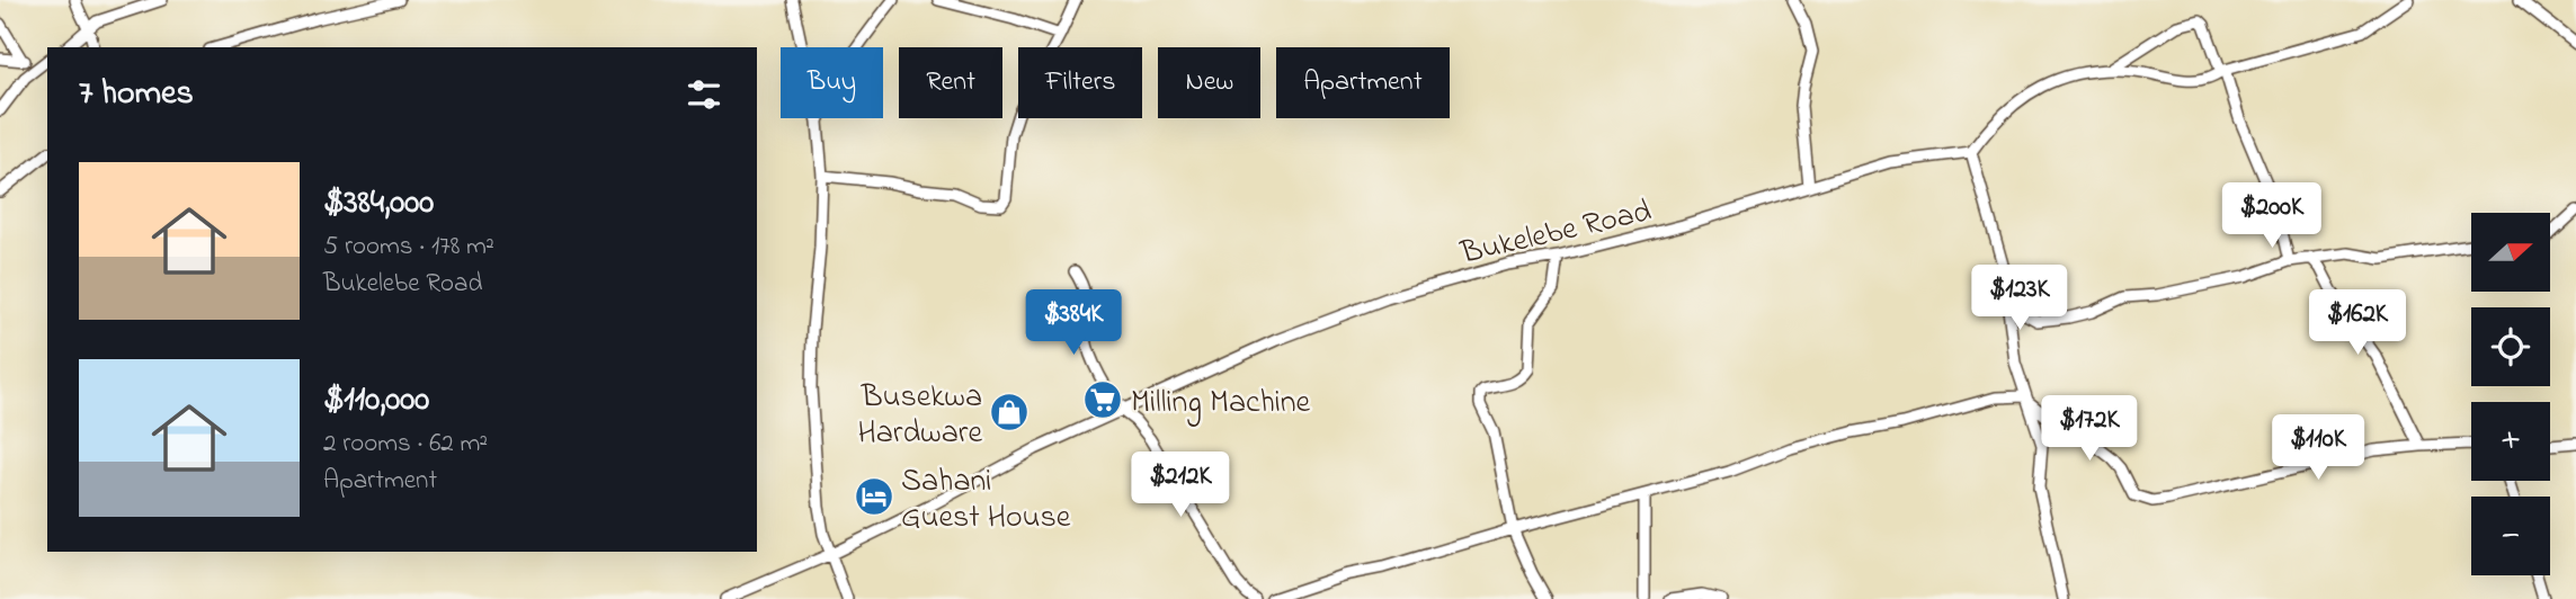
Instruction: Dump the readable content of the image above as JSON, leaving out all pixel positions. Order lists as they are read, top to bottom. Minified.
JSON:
{"streets":{"street":["Bukelebe Road"]},"places":{"supermarket":["Milling Machine"],"shop":["Busekwa Hardware"],"hotel":["Sahani Guest House"]},"north":"right","page":{"chip":["Buy","Rent","Filters","New","Apartment"],"heading":"7 homes","list":[{"name":"$384,000","note":"5 rooms · 178 m² · Bukelebe Road"},{"name":"$110,000","note":"2 rooms · 62 m² · Apartment"}],"price":["$200K","$123K","$384K","$162K","$172K","$110K","$212K"],"map_buttons":["+","−"]}}
